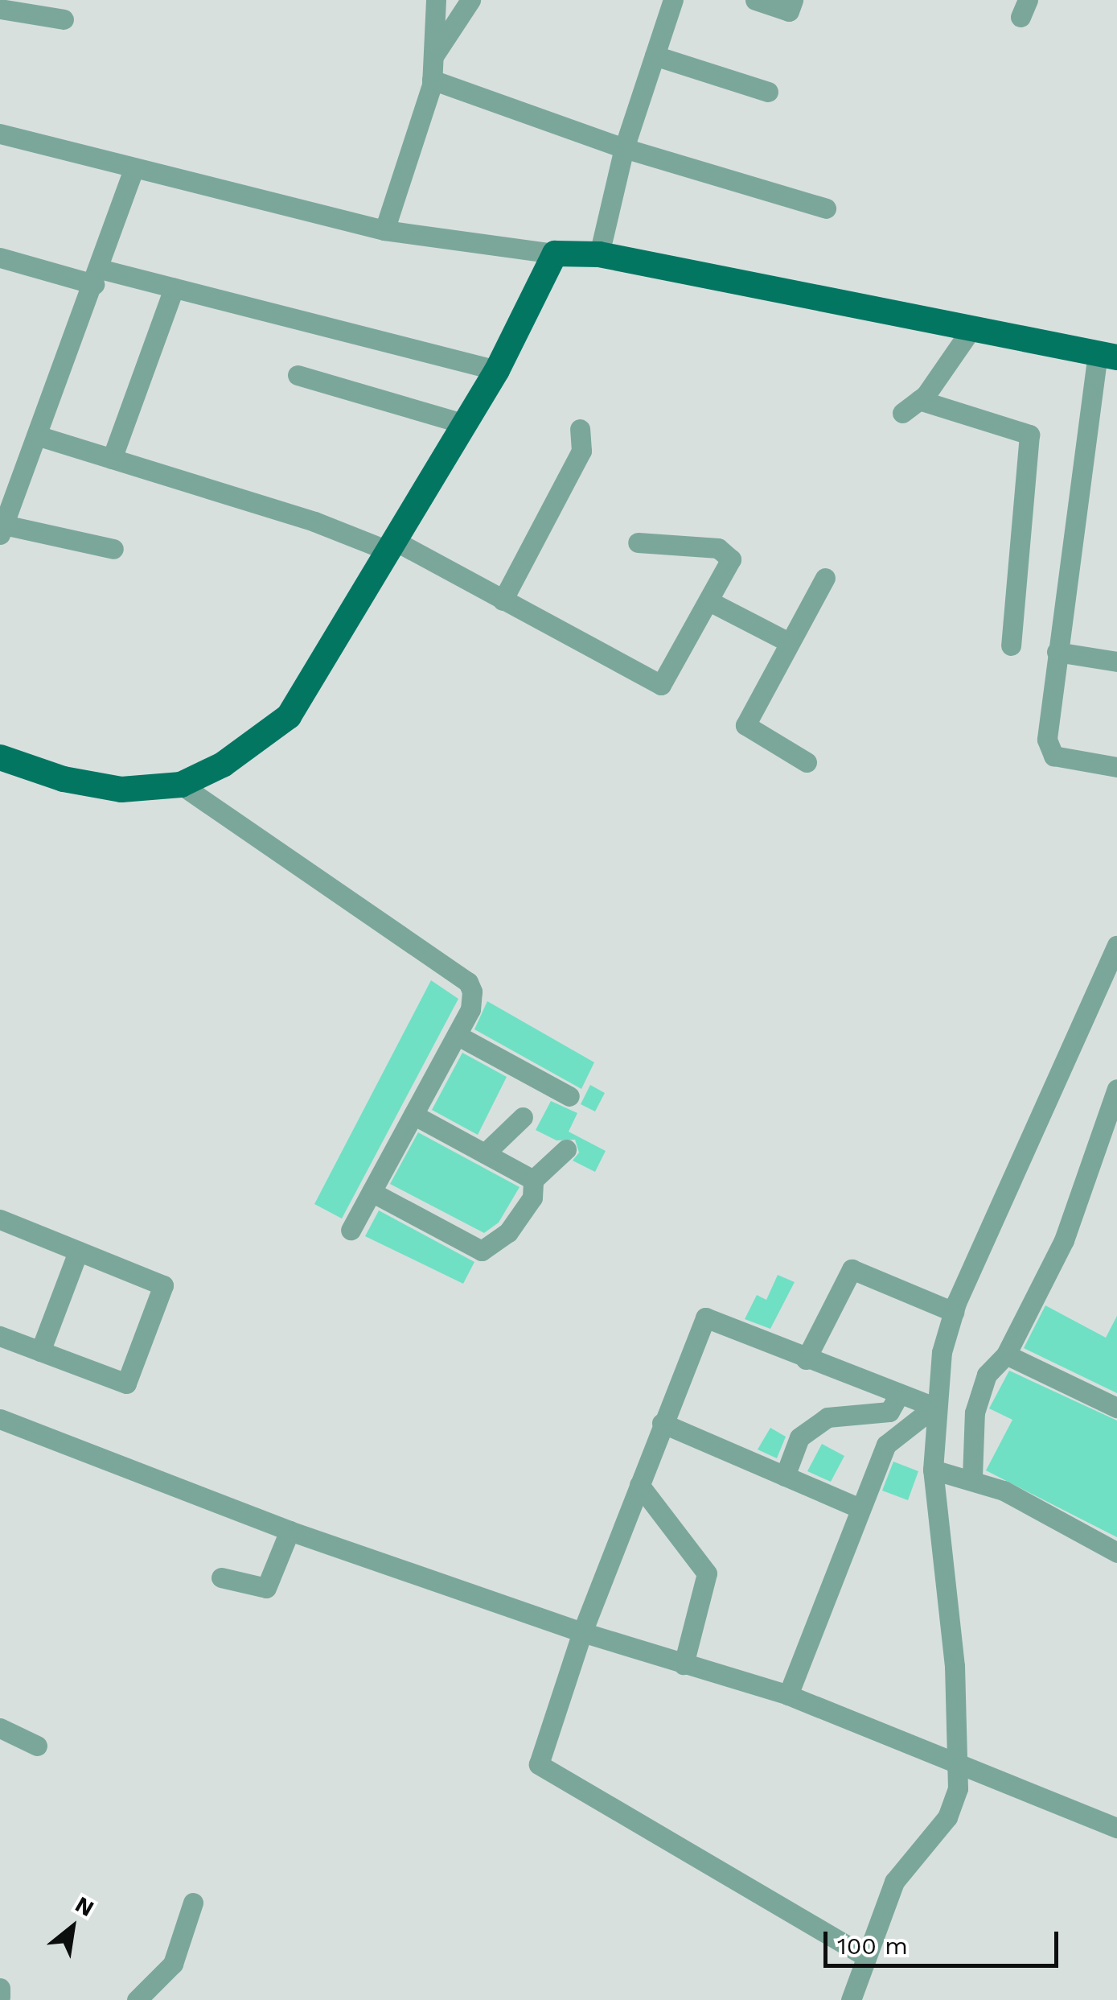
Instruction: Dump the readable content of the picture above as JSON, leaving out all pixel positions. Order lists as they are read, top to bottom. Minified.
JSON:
{"scale_bar":"100 m","north":"top right"}
